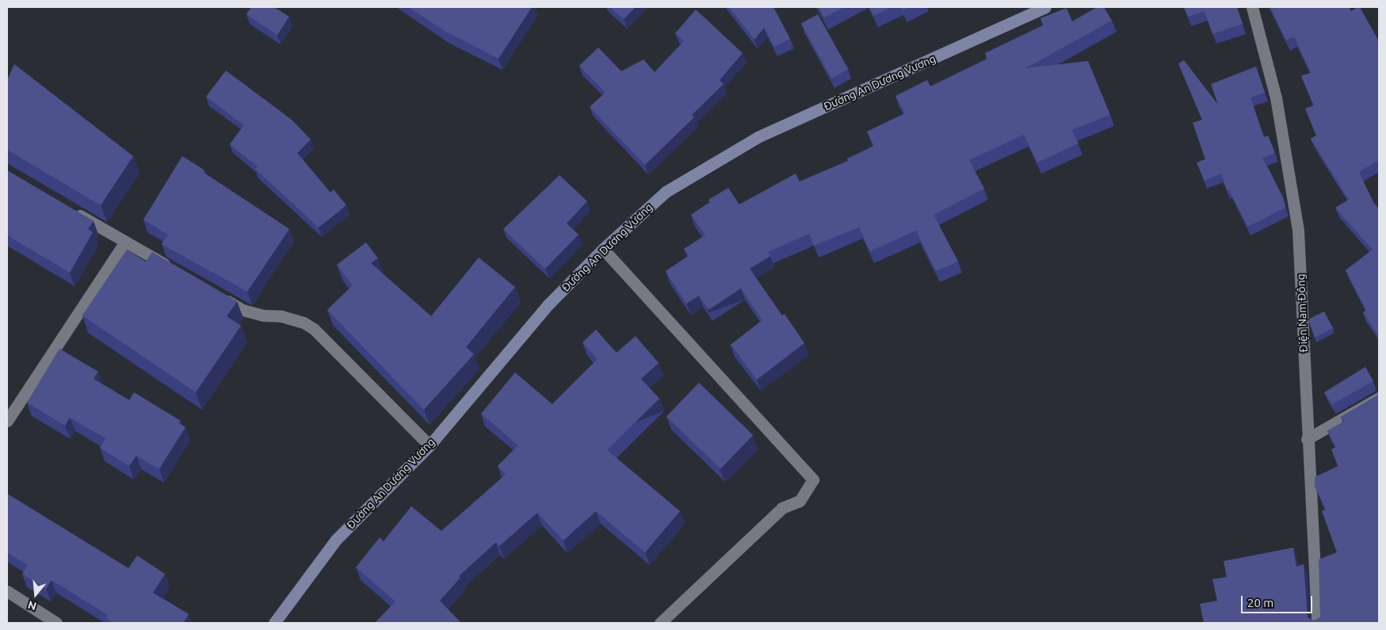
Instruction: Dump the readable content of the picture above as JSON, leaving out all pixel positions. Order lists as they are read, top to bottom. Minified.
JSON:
{"streets":{"main road":["Đường An Dương Vương"],"street":["Điện Nam Đông"]},"scale_bar":"20 m","north":"bottom"}
